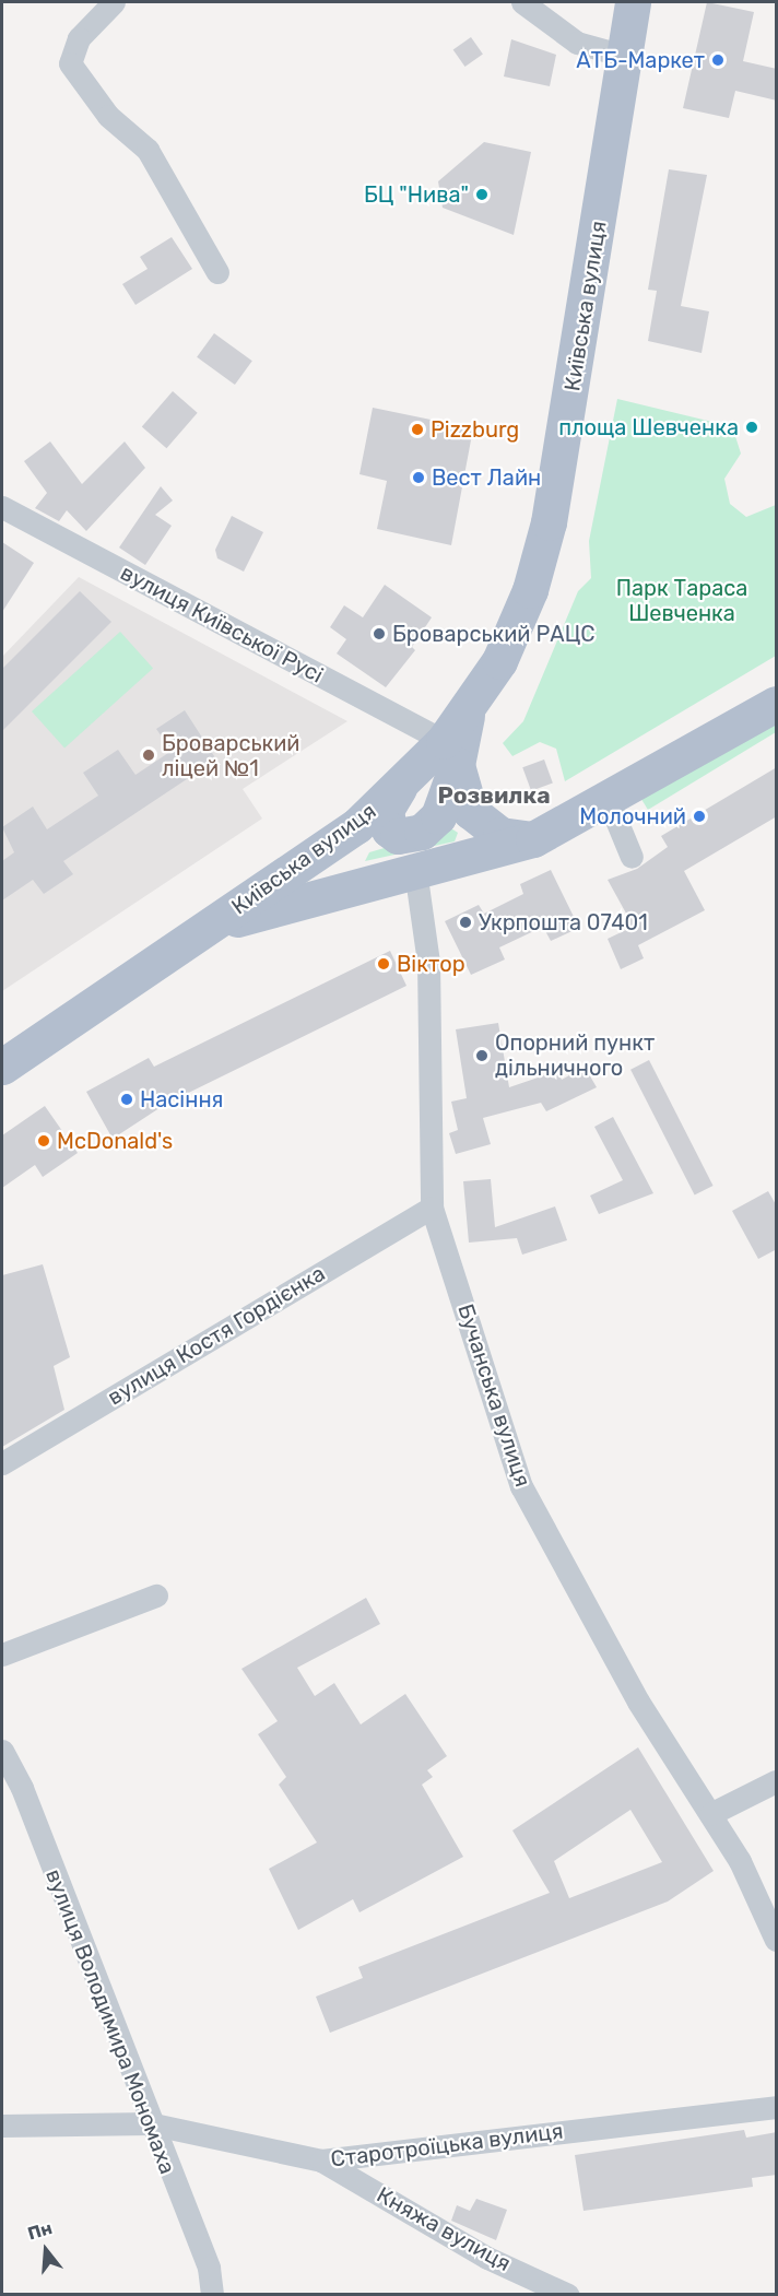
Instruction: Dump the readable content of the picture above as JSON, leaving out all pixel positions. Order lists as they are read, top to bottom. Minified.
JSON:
{"streets":{"main road":["Київська вулиця"],"street":["вулиця Київської Русі","вулиця Костя Гордієнка","Бучанська вулиця","вулиця Володимира Мономаха","Старотроїцька вулиця","Княжа вулиця"]},"crossings":[["Київська вулиця","вулиця Київської Русі"],["вулиця Костя Гордієнка","Бучанська вулиця"],["вулиця Володимира Мономаха","Старотроїцька вулиця"],["Старотроїцька вулиця","Княжа вулиця"]],"districts":["Розвилка"],"parks":["Парк Тараса Шевченка"],"places":["АТБ-Маркет","БЦ \"Нива\"","площа Шевченка","Pizzburg","Вест Лайн","Броварський РАЦС","Броварський ліцей №1","Молочний","Укрпошта 07401","Віктор","Опорний пункт дільничного","Насіння","McDonald's"],"north":"top"}
